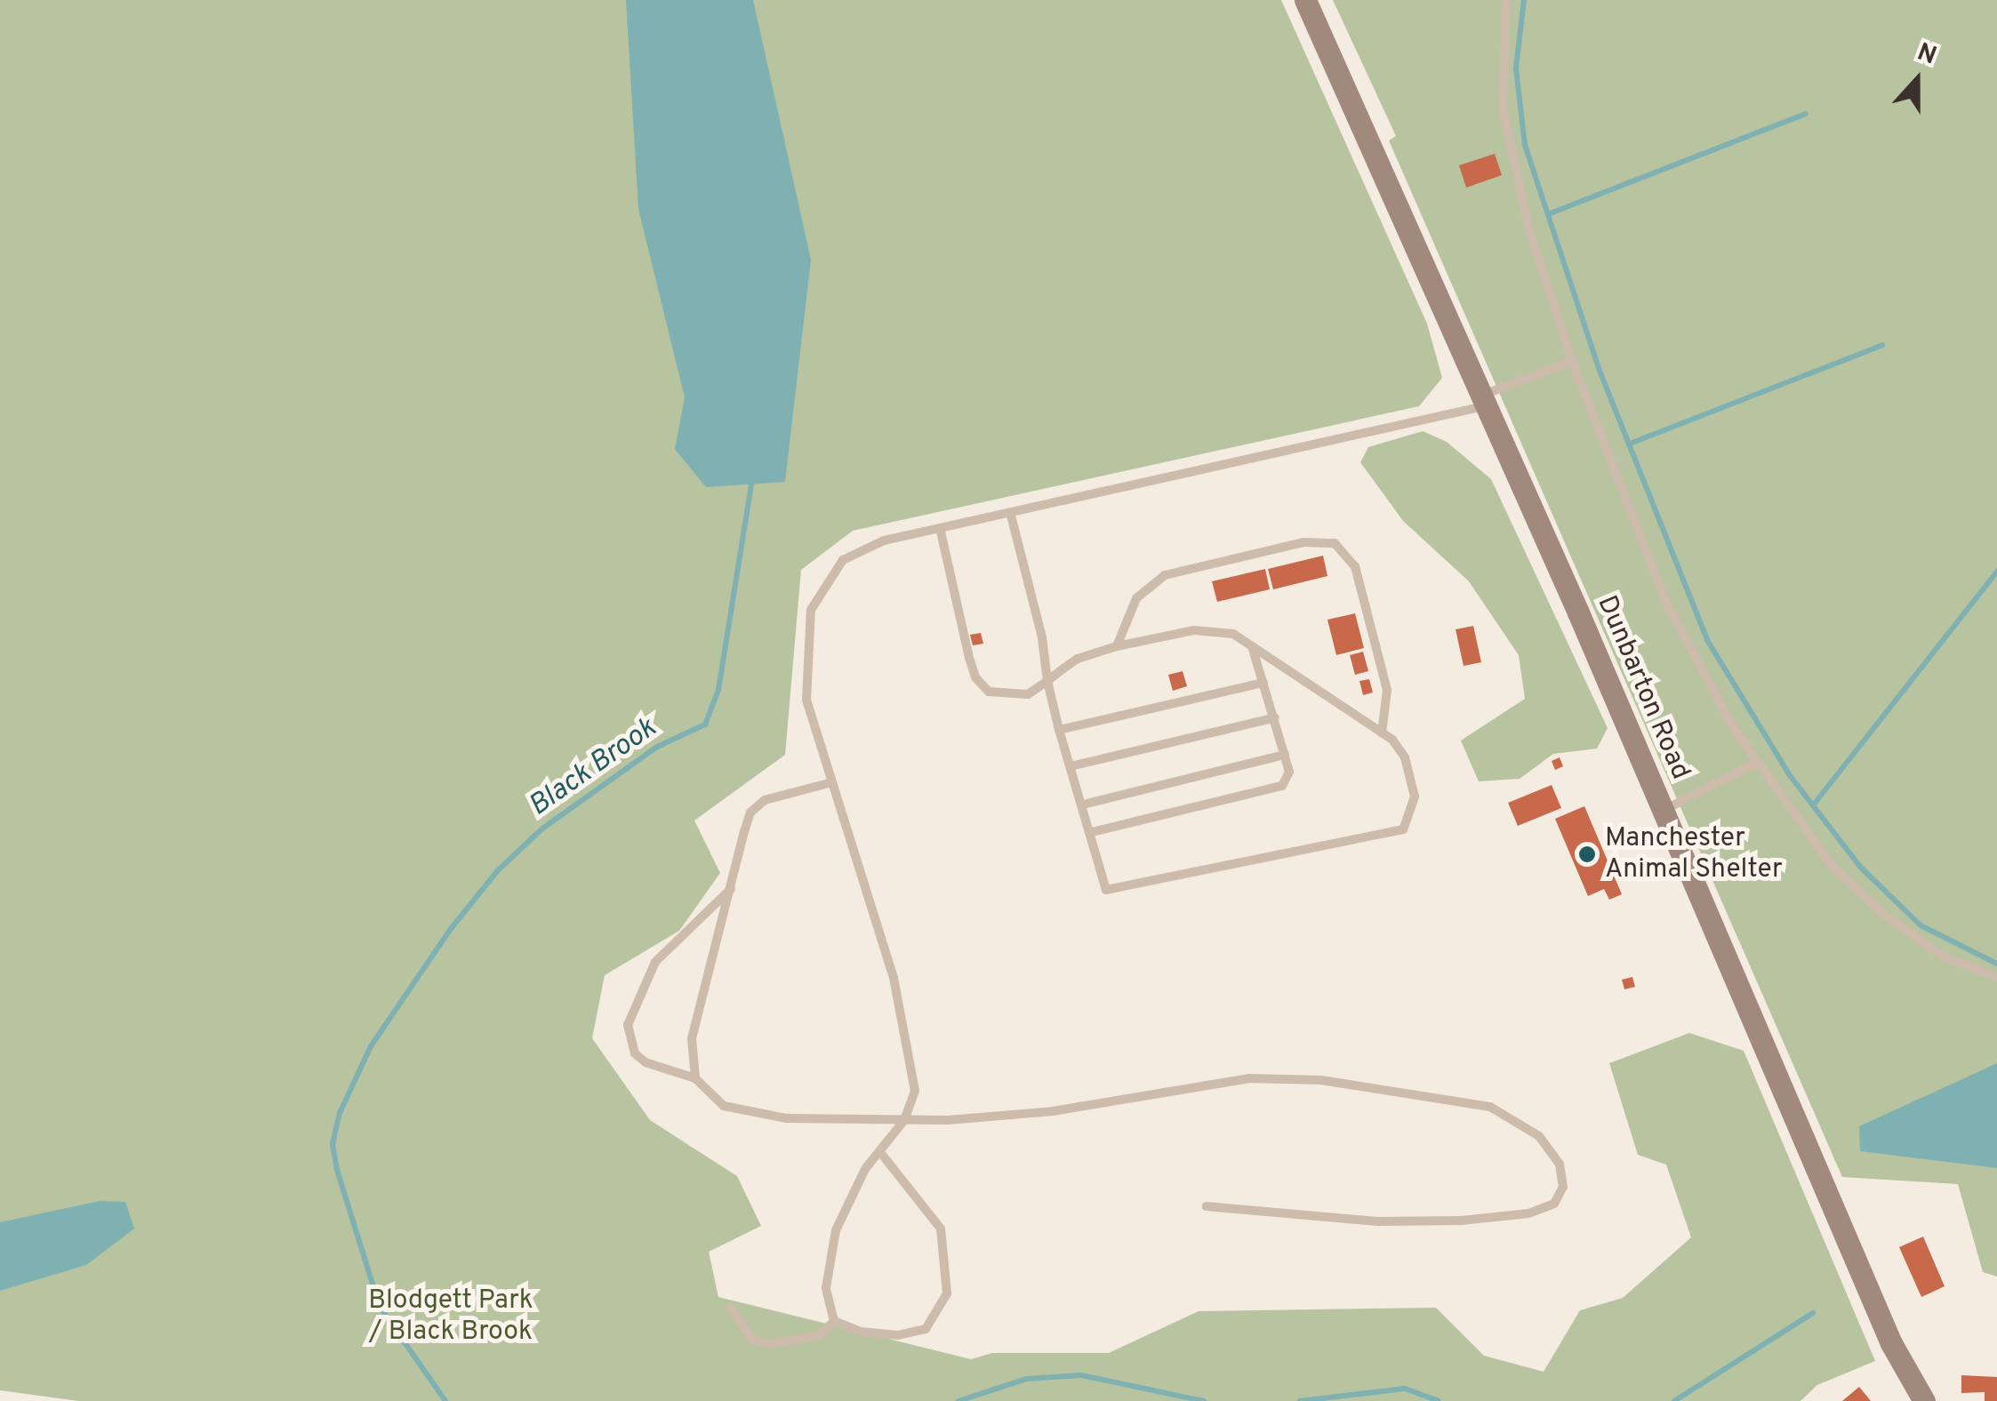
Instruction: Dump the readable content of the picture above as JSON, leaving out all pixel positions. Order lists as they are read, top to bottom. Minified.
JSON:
{"streets":{"street":["Dunbarton Road"]},"water":["Black Brook"],"parks":["Blodgett Park / Black Brook"],"places":["Manchester Animal Shelter"],"north":"top"}
